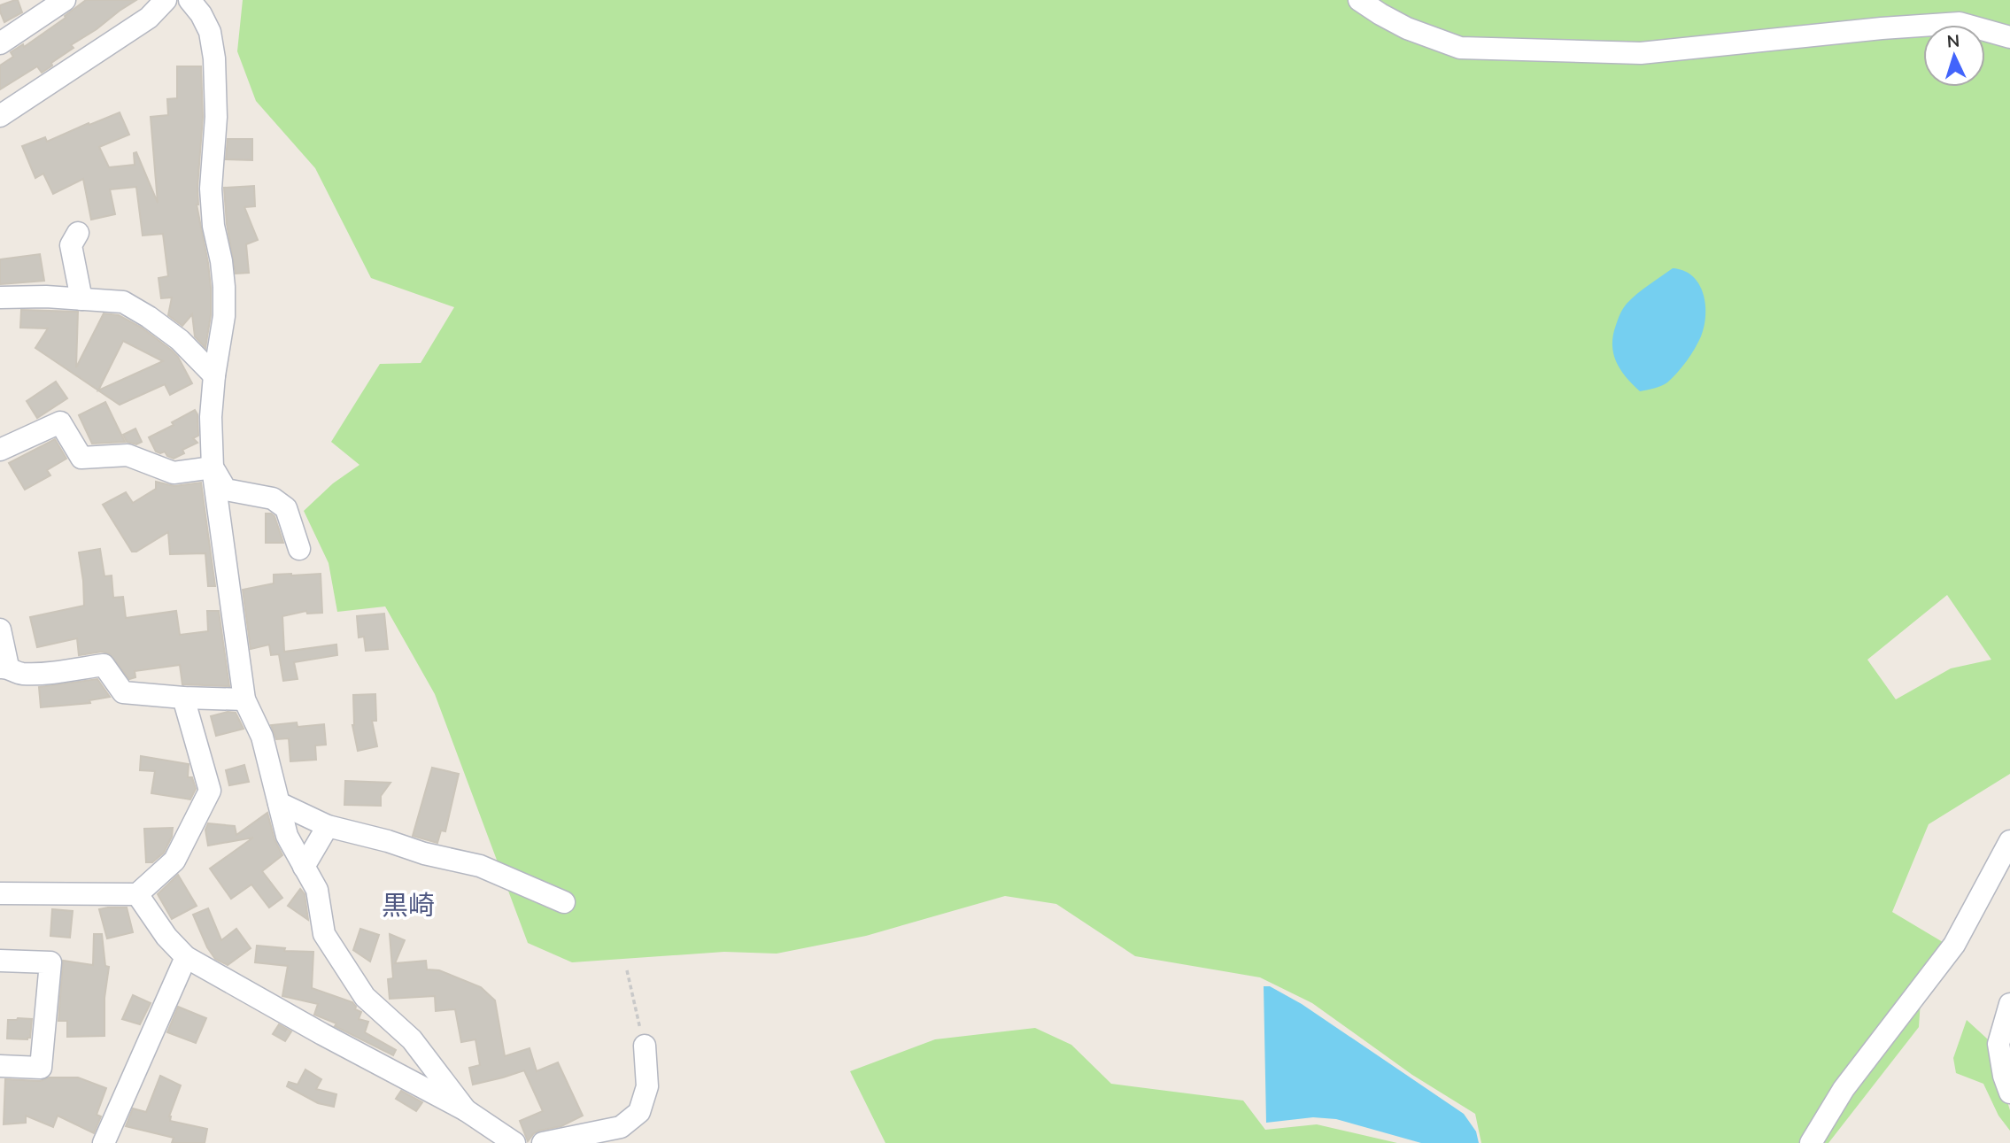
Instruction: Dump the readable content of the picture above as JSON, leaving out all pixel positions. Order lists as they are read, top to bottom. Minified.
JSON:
{"districts":["黒崎"],"north":"top"}
